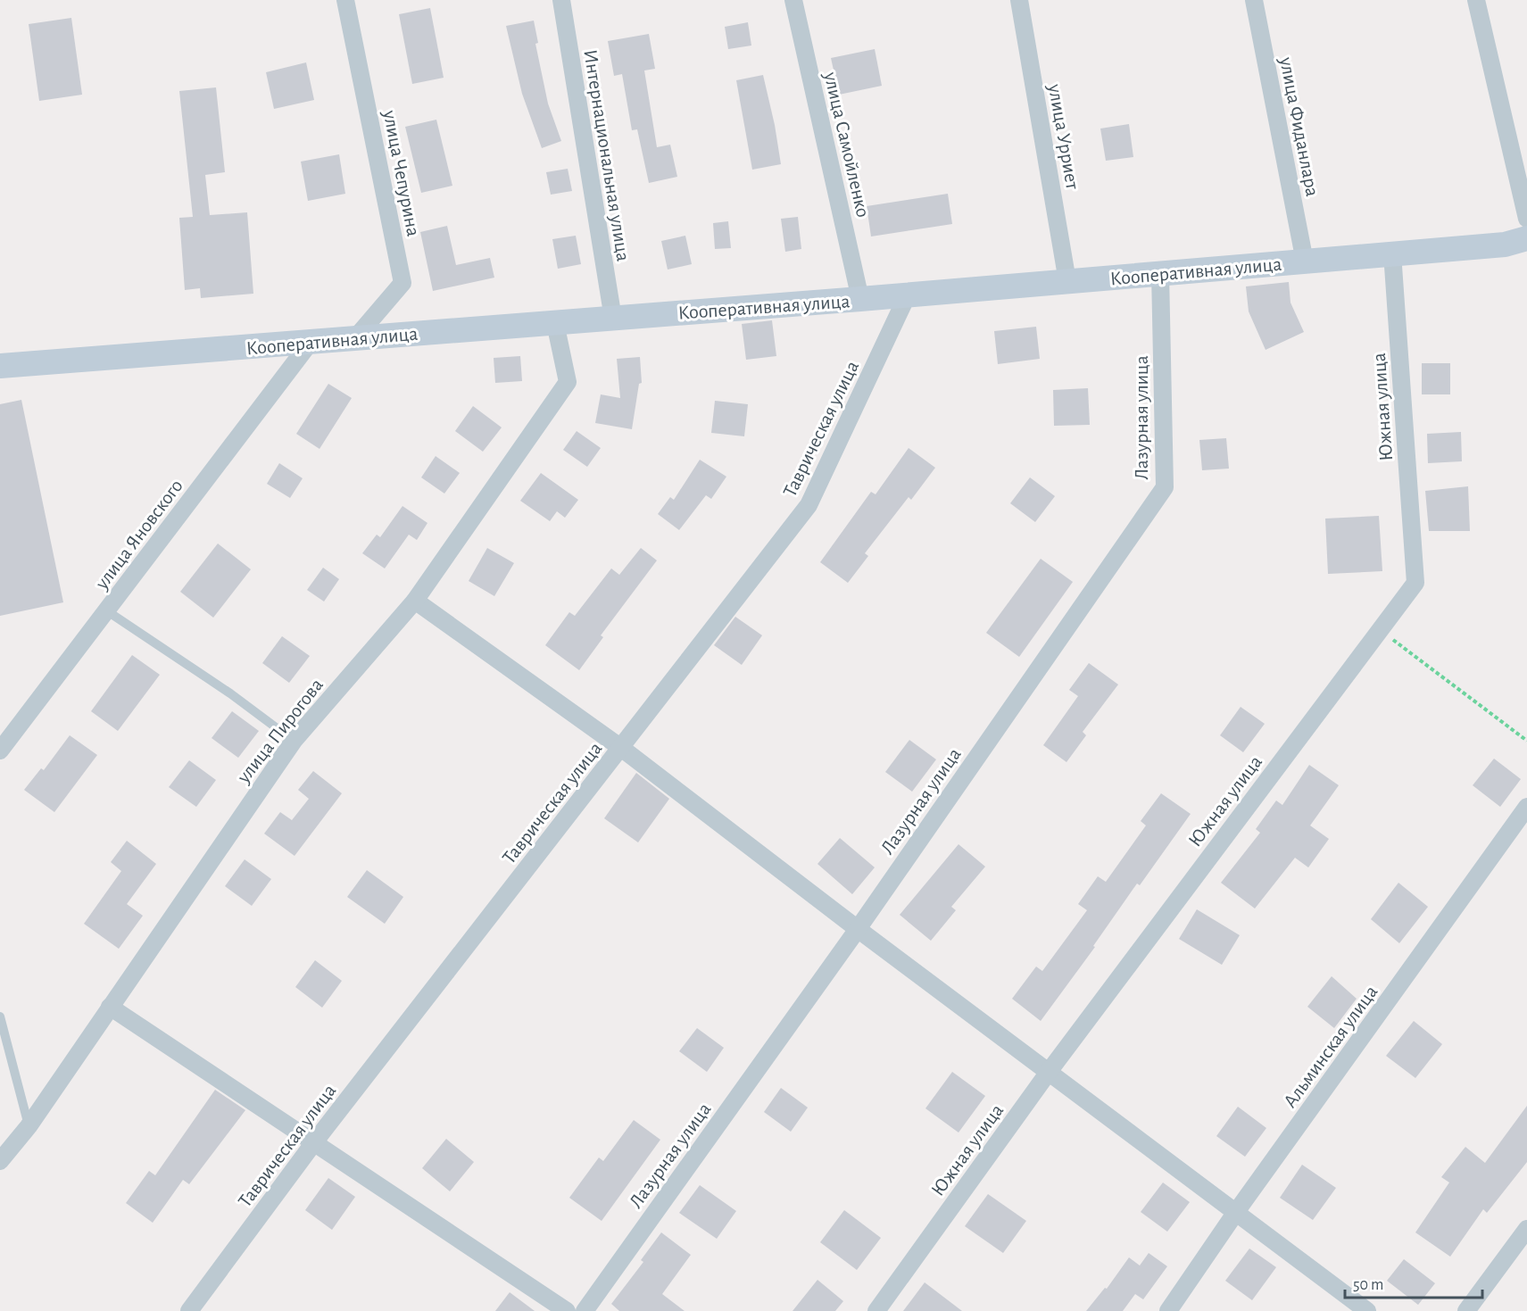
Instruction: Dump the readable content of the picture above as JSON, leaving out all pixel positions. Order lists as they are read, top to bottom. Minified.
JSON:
{"streets":{"street":["улица Фиданлара","улица Урриет","улица Самойленко","Интернациональная улица","улица Чепурина","Кооперативная улица","Южная улица","Лазурная улица","Таврическая улица","улица Яновского","улица Пирогова","Альминская улица"]},"crossings":[["улица Фиданлара","Кооперативная улица"],["улица Урриет","Кооперативная улица"],["улица Самойленко","Кооперативная улица"],["Интернациональная улица","Кооперативная улица"],["улица Чепурина","Кооперативная улица"],["Кооперативная улица","Южная улица"],["Кооперативная улица","Лазурная улица"],["Кооперативная улица","Таврическая улица"],["Кооперативная улица","улица Яновского"],["Кооперативная улица","улица Пирогова"]],"scale_bar":"50 m"}
